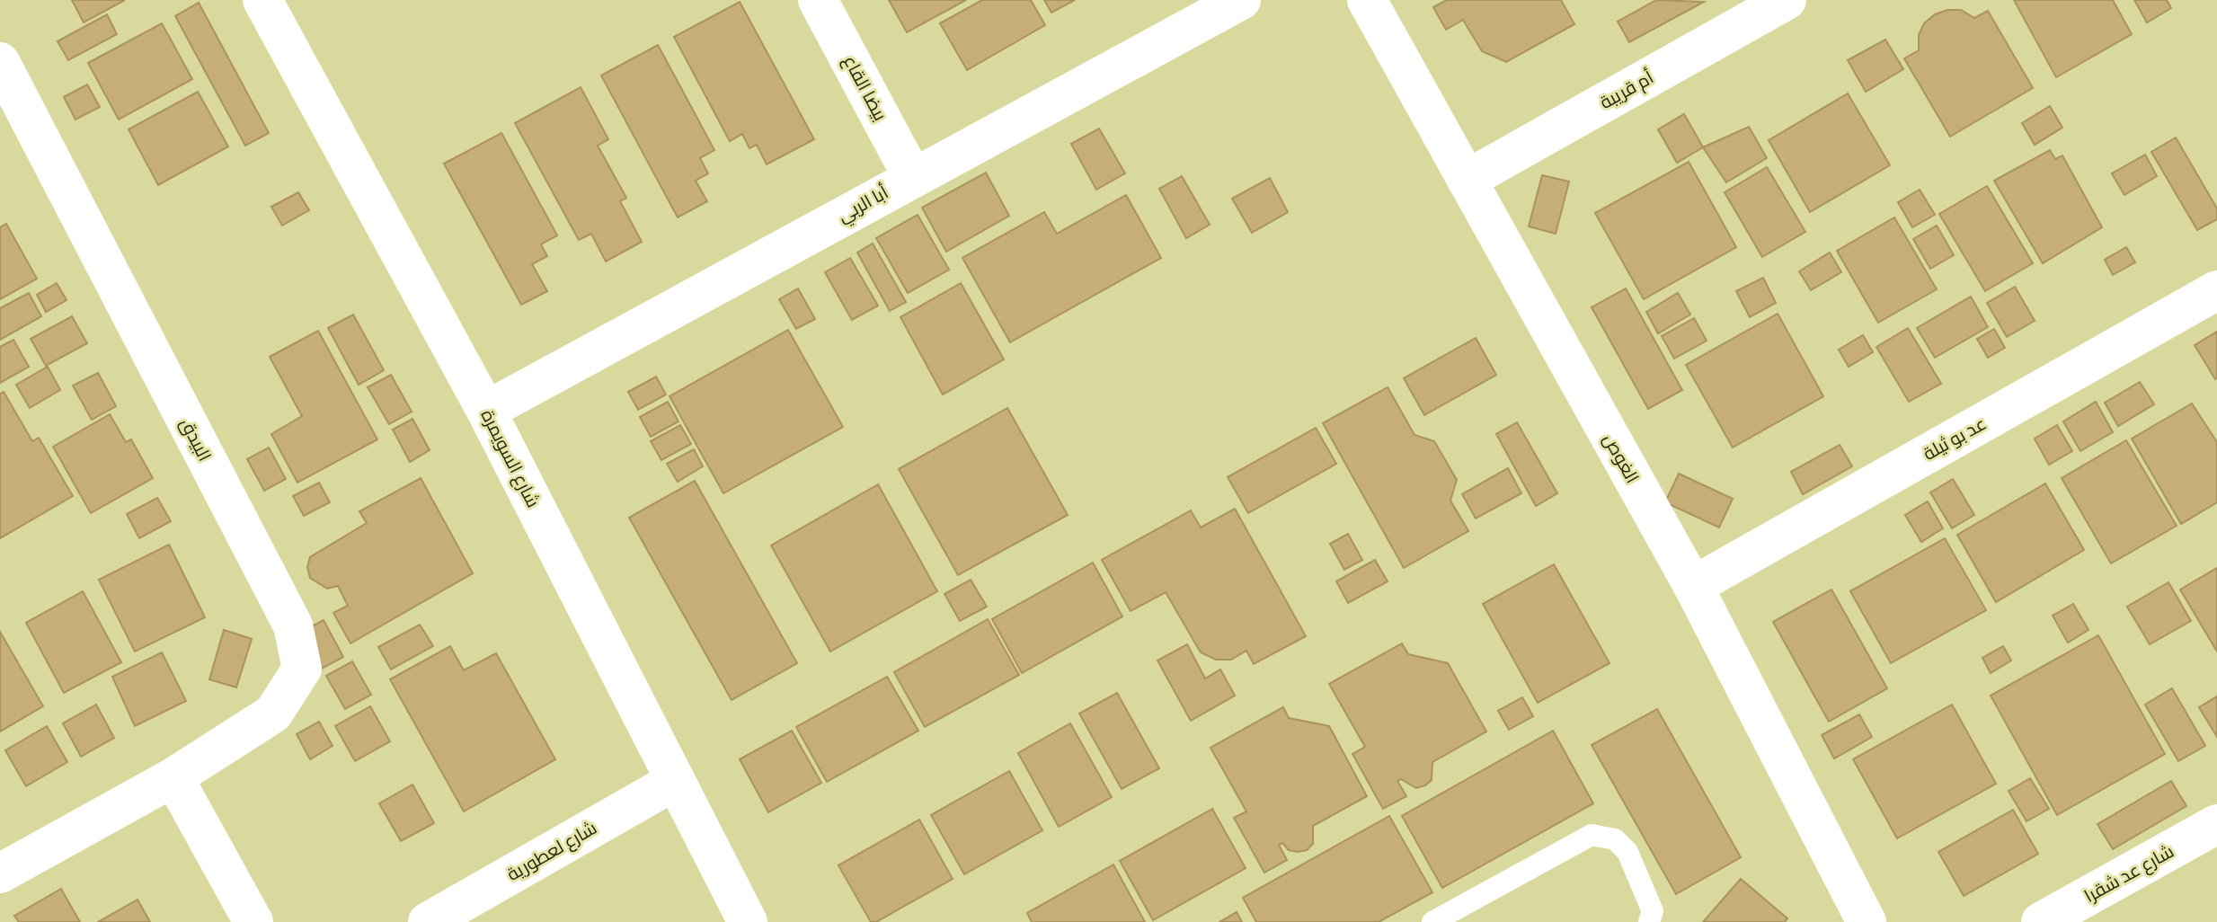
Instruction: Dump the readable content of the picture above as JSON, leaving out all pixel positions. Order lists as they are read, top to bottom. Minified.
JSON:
{"streets":{"street":["بيضا القاع","أم قريبة","أبا الربي","عد بو ثيلة","البيدق","شارع السويمرة","الغوص","شارع لعطورية","شارع عد شقرا"]},"crossings":[["بيضا القاع","أبا الربي"],["أم قريبة","الغوص"],["أبا الربي","شارع السويمرة"],["عد بو ثيلة","الغوص"],["شارع السويمرة","شارع لعطورية"]]}
